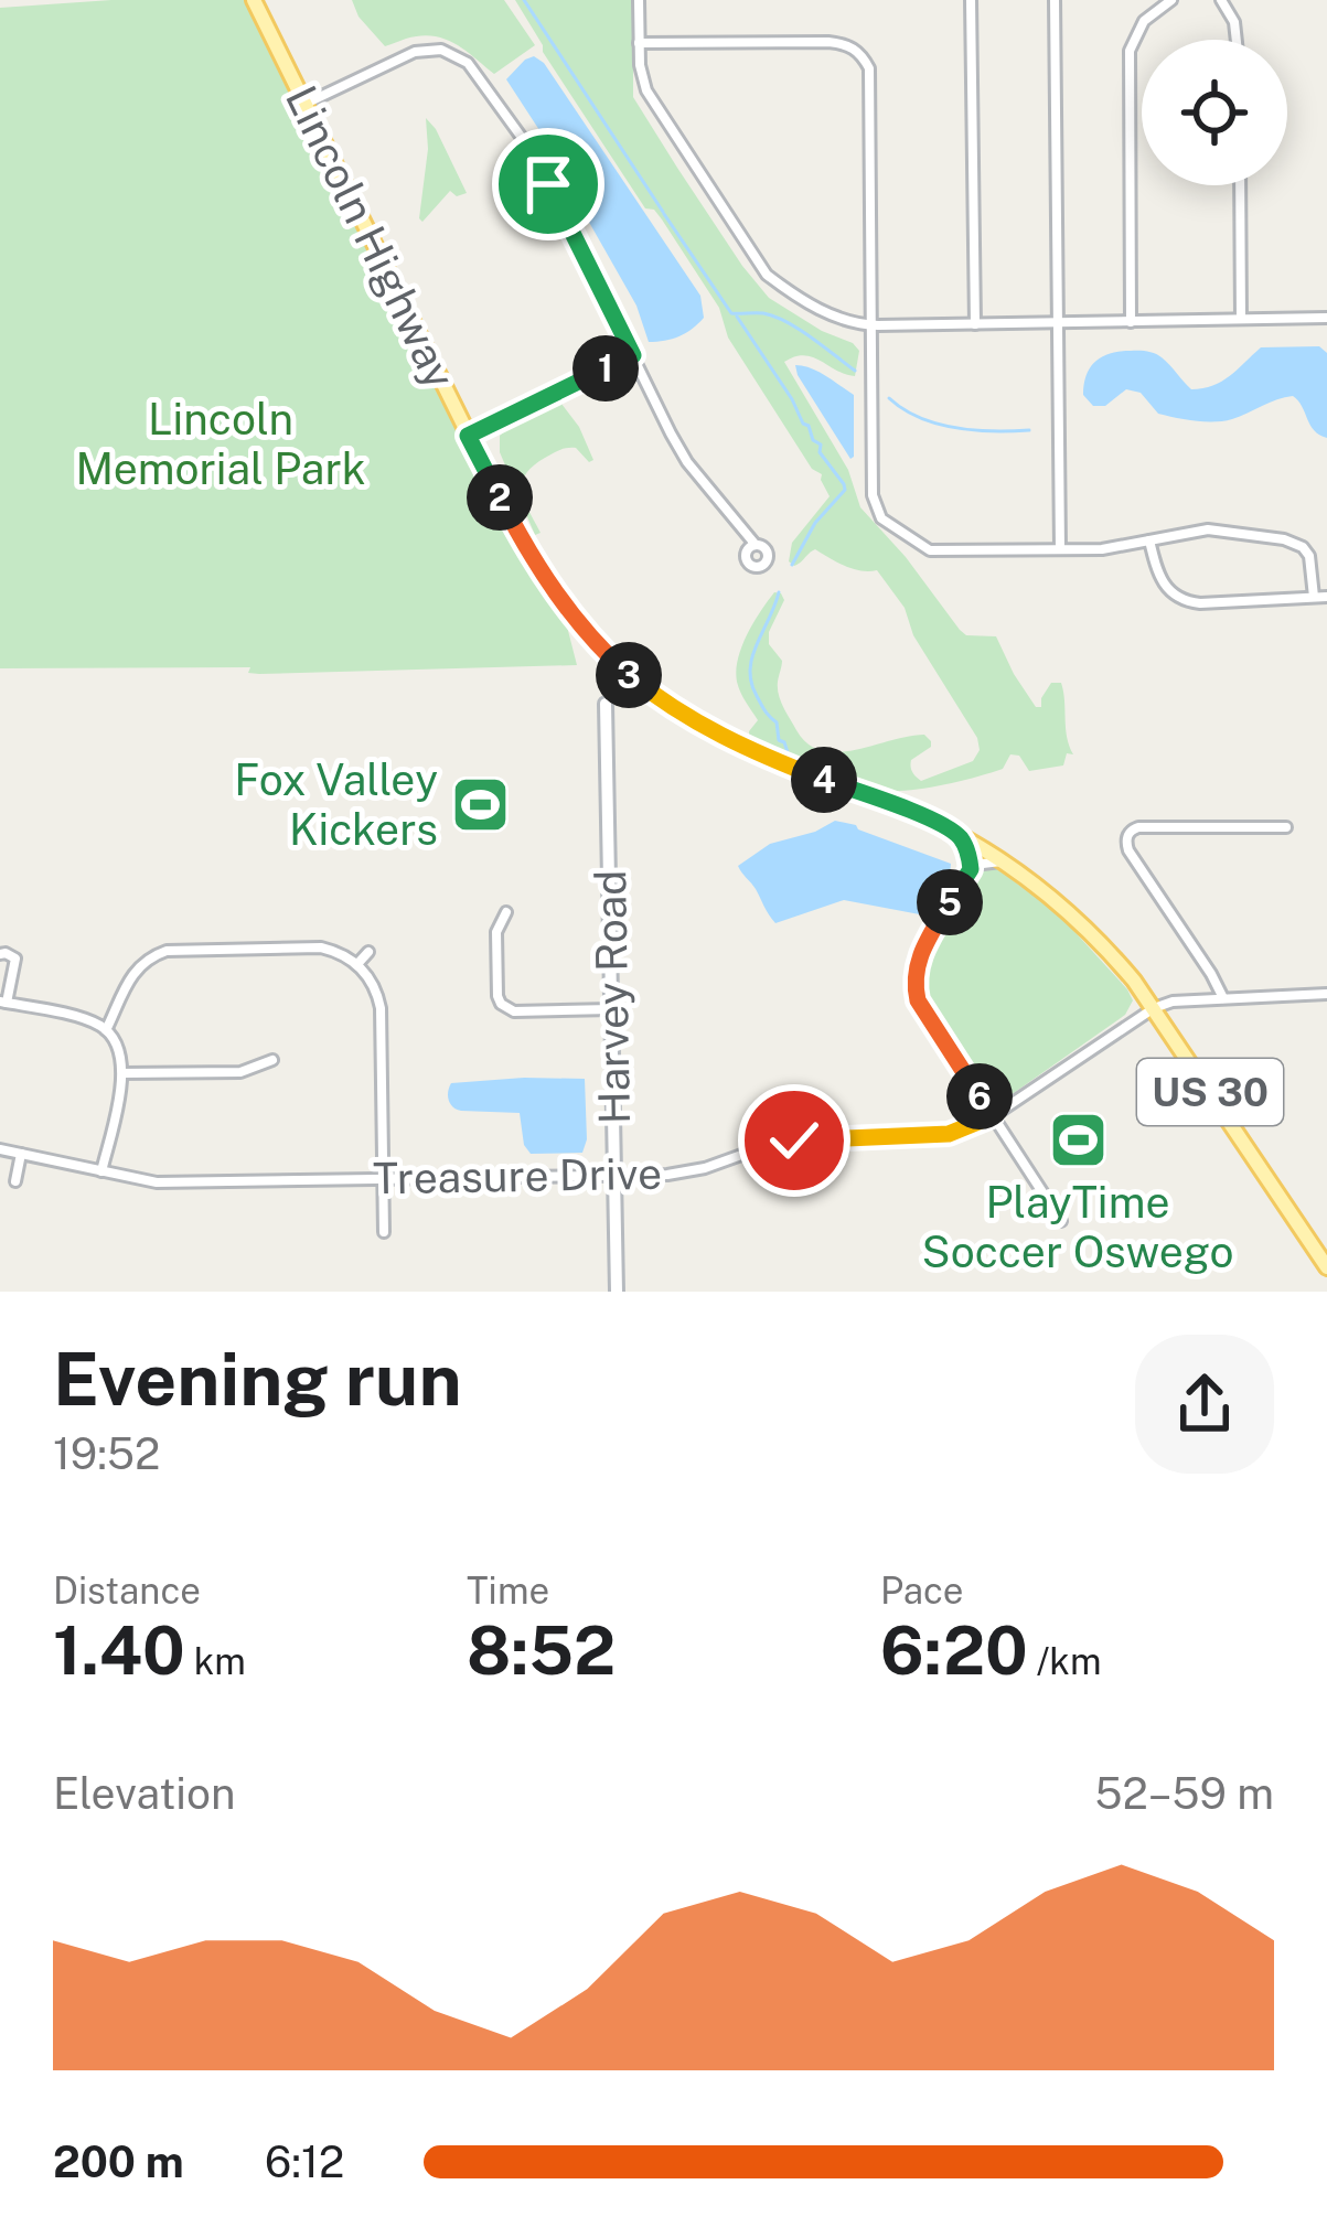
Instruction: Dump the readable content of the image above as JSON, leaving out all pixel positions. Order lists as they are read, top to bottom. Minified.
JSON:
{"streets":{"main road":["Lincoln Highway","US 30"],"street":["Harvey Road","Treasure Drive"]},"crossings":[["Lincoln Highway","Treasure Drive"],["Harvey Road","Treasure Drive"]],"parks":["Lincoln Memorial Park"],"places":{"sports":["Fox Valley Kickers","PlayTime Soccer Oswego"]},"page":{"pins":["1","2","3","4","5","6"],"heading":["Evening run","19:52"],"stats":[["Distance","1.40 km"],["Time","8:52"],["Pace","6:20 /km"]],"chart":["Elevation","52–59 m"],"list":[{"name":"200 m","note":"6:12"}]}}
